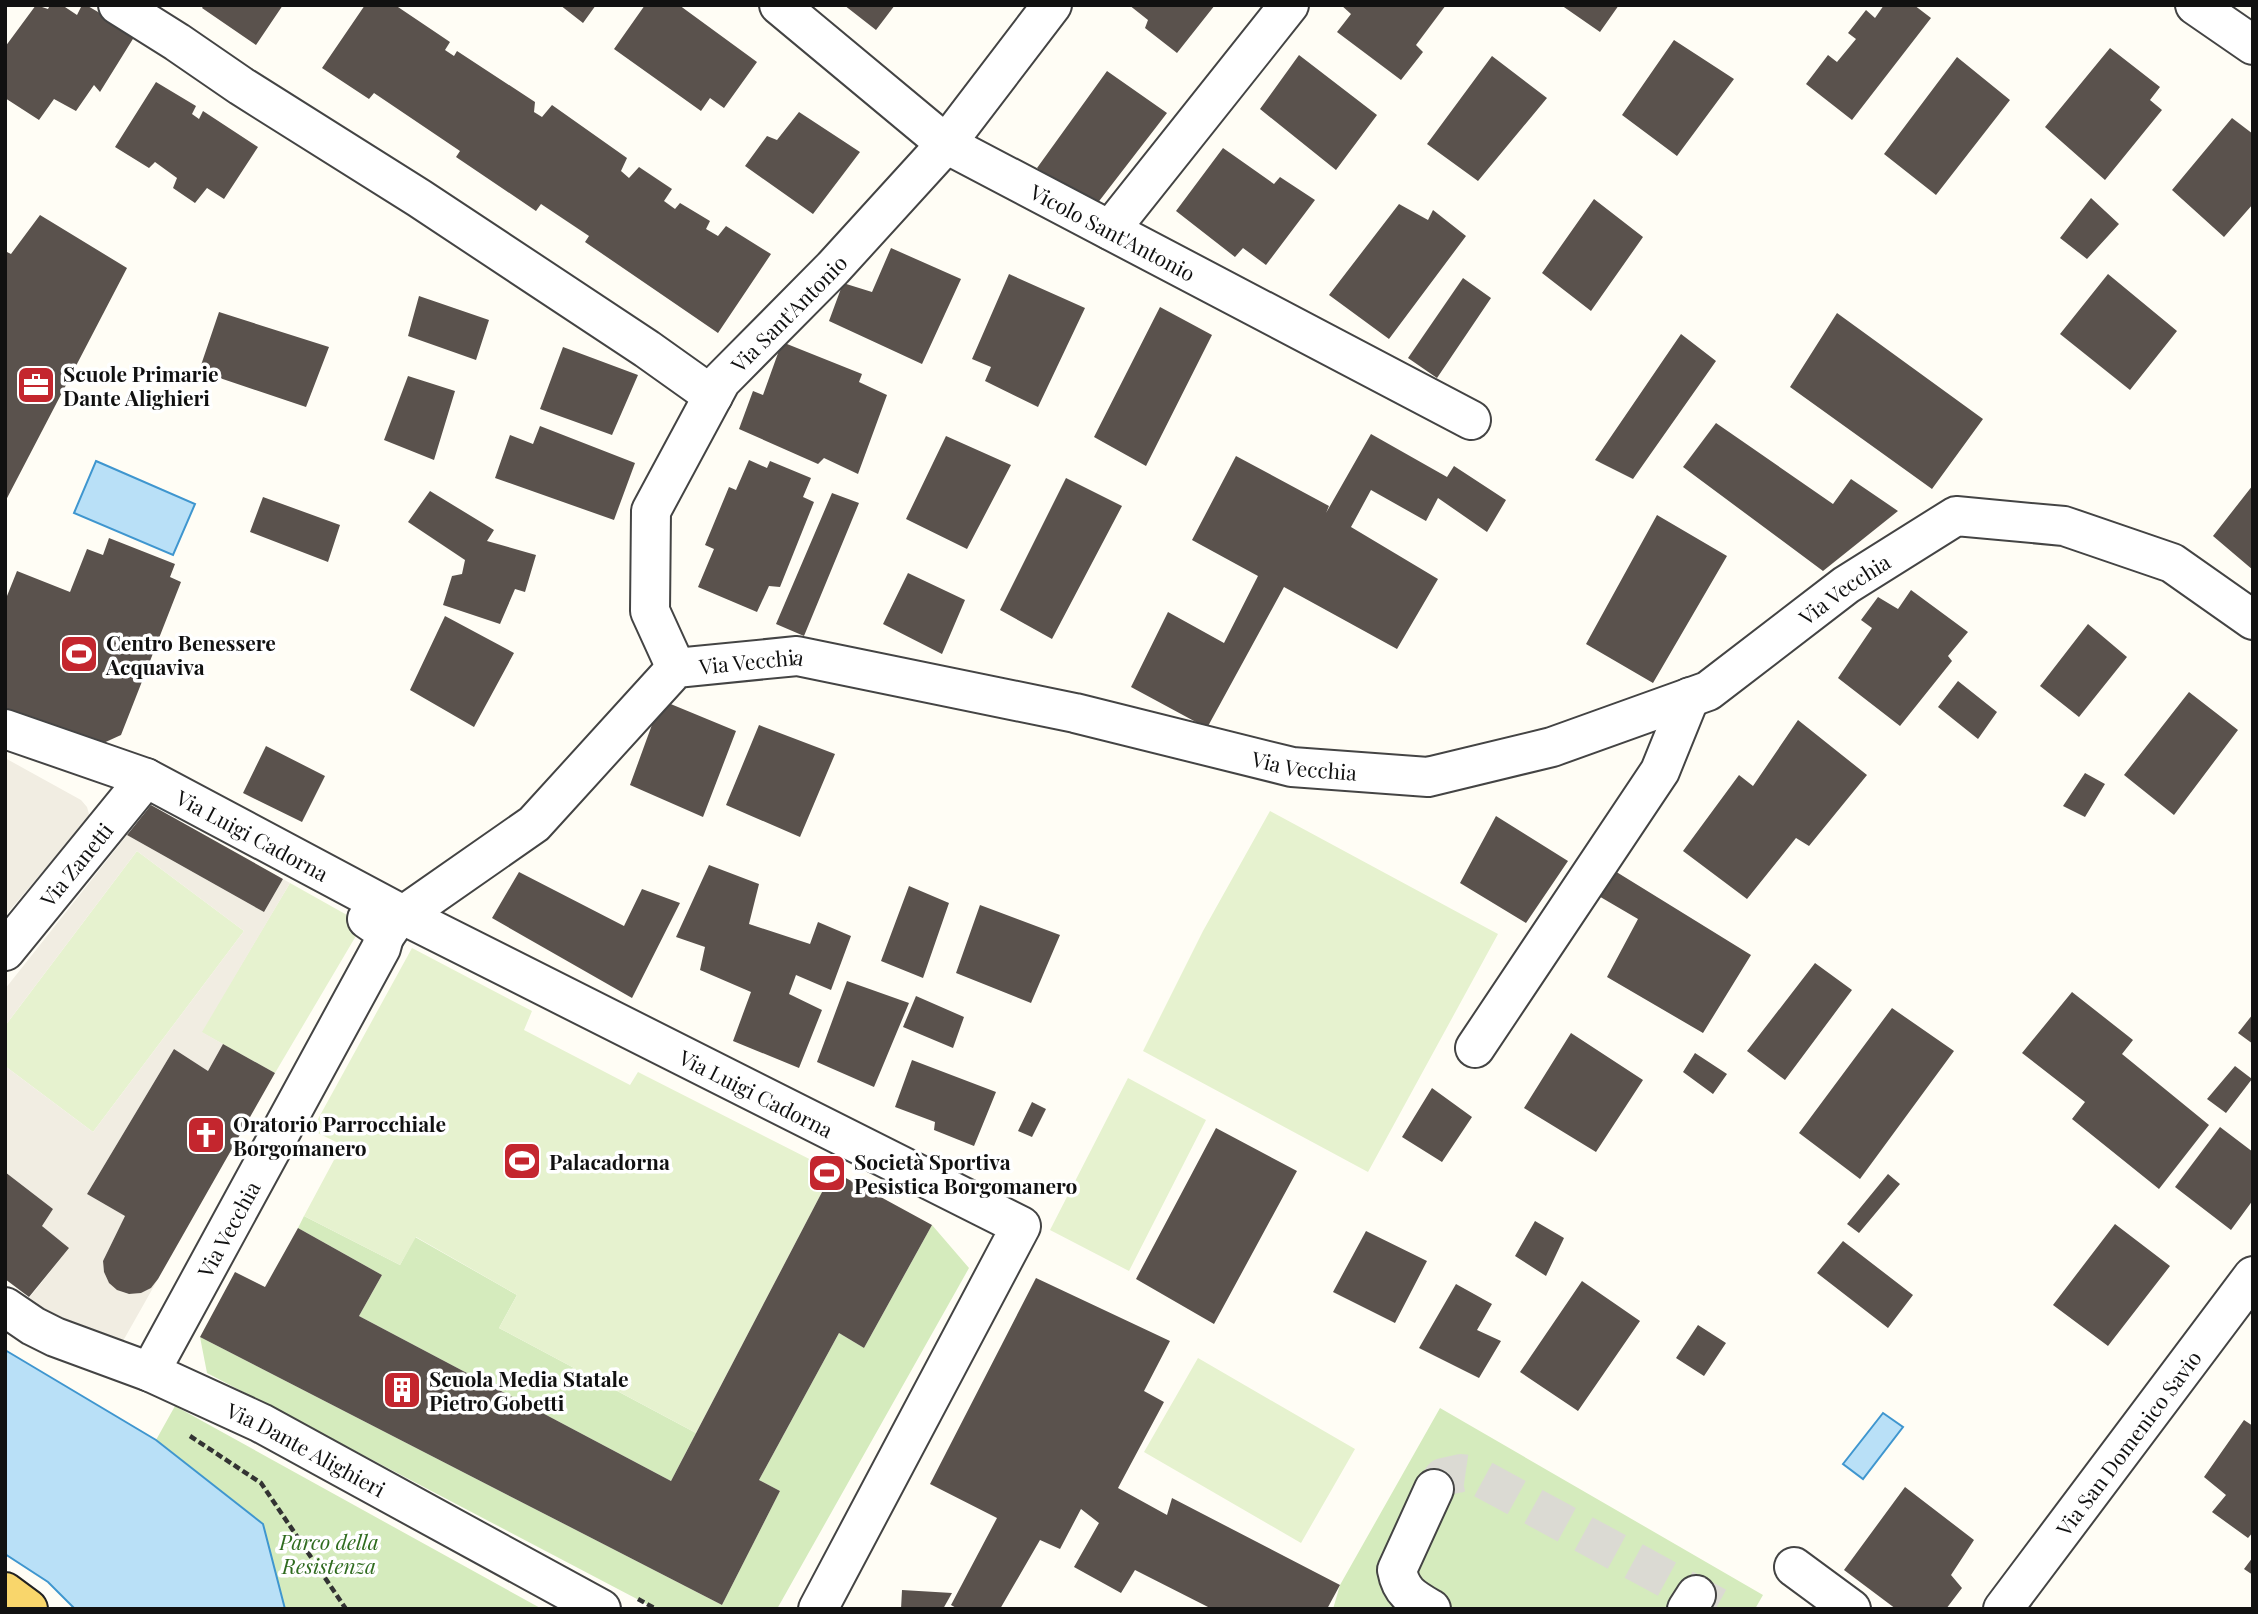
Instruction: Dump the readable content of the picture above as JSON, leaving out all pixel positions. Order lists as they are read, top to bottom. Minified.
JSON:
{"streets":{"street":["Vicolo Sant'Antonio","Via Sant'Antonio","Via Vecchia","Via Luigi Cadorna","Via Zanetti","Via San Domenico Savio","Via Dante Alighieri"]},"crossings":[["Vicolo Sant'Antonio","Via Sant'Antonio"],["Via Sant'Antonio","Via Vecchia"],["Via Vecchia","Via Luigi Cadorna"],["Via Vecchia","Via Dante Alighieri"],["Via Luigi Cadorna","Via Zanetti"]],"parks":["Parco della Resistenza"],"places":{"office":["Scuole Primarie Dante Alighieri"],"sports":["Centro Benessere Acquaviva","Palacadorna","Società Sportiva Pesistica Borgomanero"],"church":["Oratorio Parrocchiale Borgomanero"],"building":["Scuola Media Statale Pietro Gobetti"]}}
